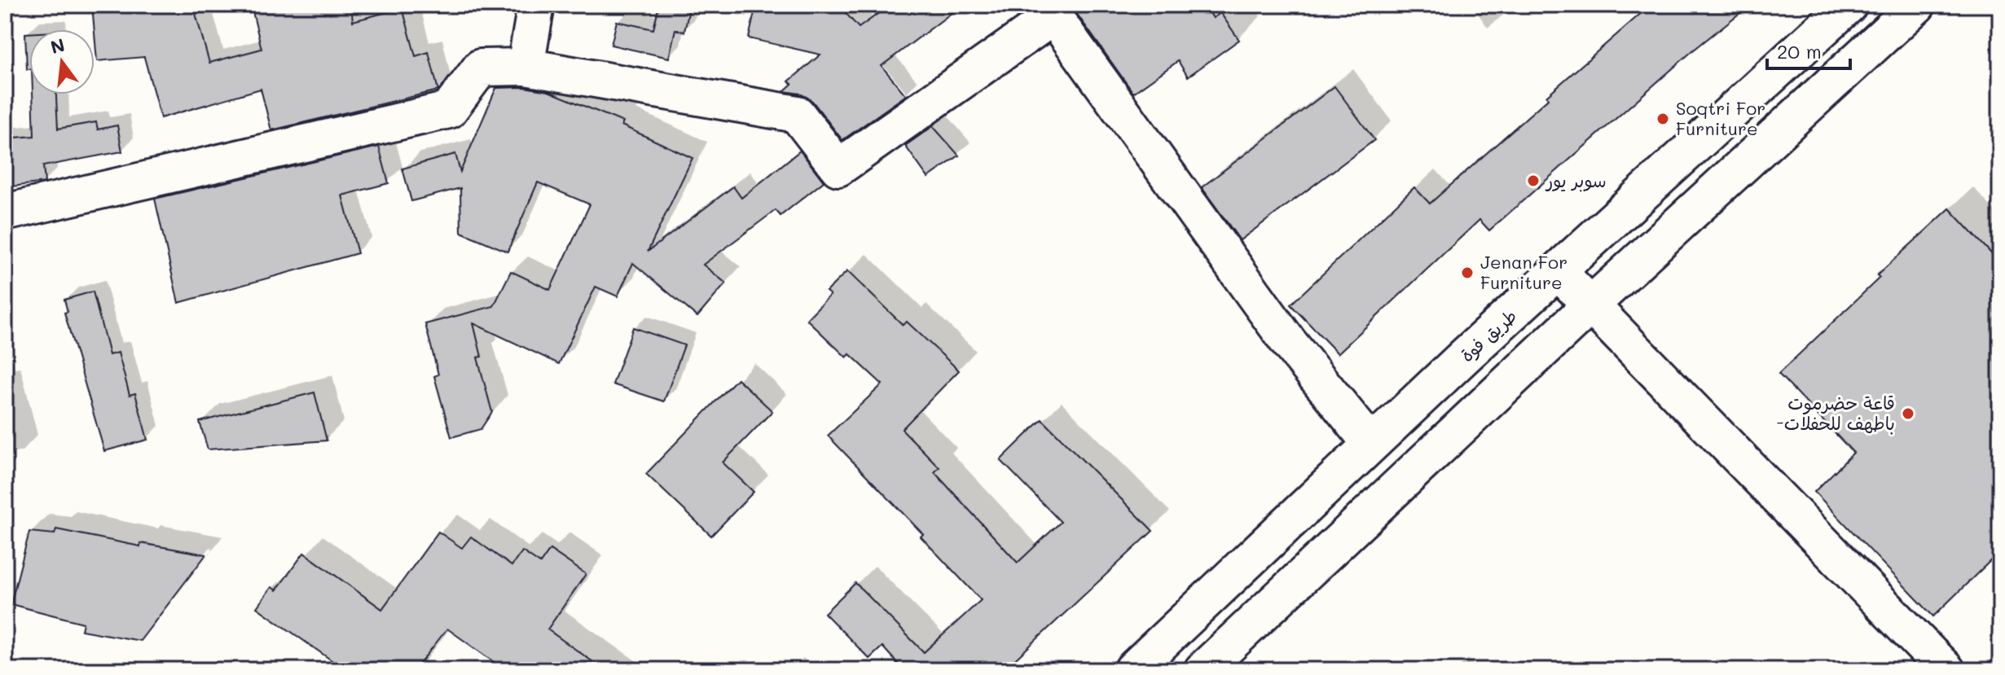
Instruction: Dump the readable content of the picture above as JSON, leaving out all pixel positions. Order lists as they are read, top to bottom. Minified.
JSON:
{"streets":{"main road":["طريق فوة"]},"places":["Soqtri For Furniture","سوبر يور","Jenan For Furniture","قاعة حضرموت -باطهف للحفلات"],"scale_bar":"20 m","north":"top"}
